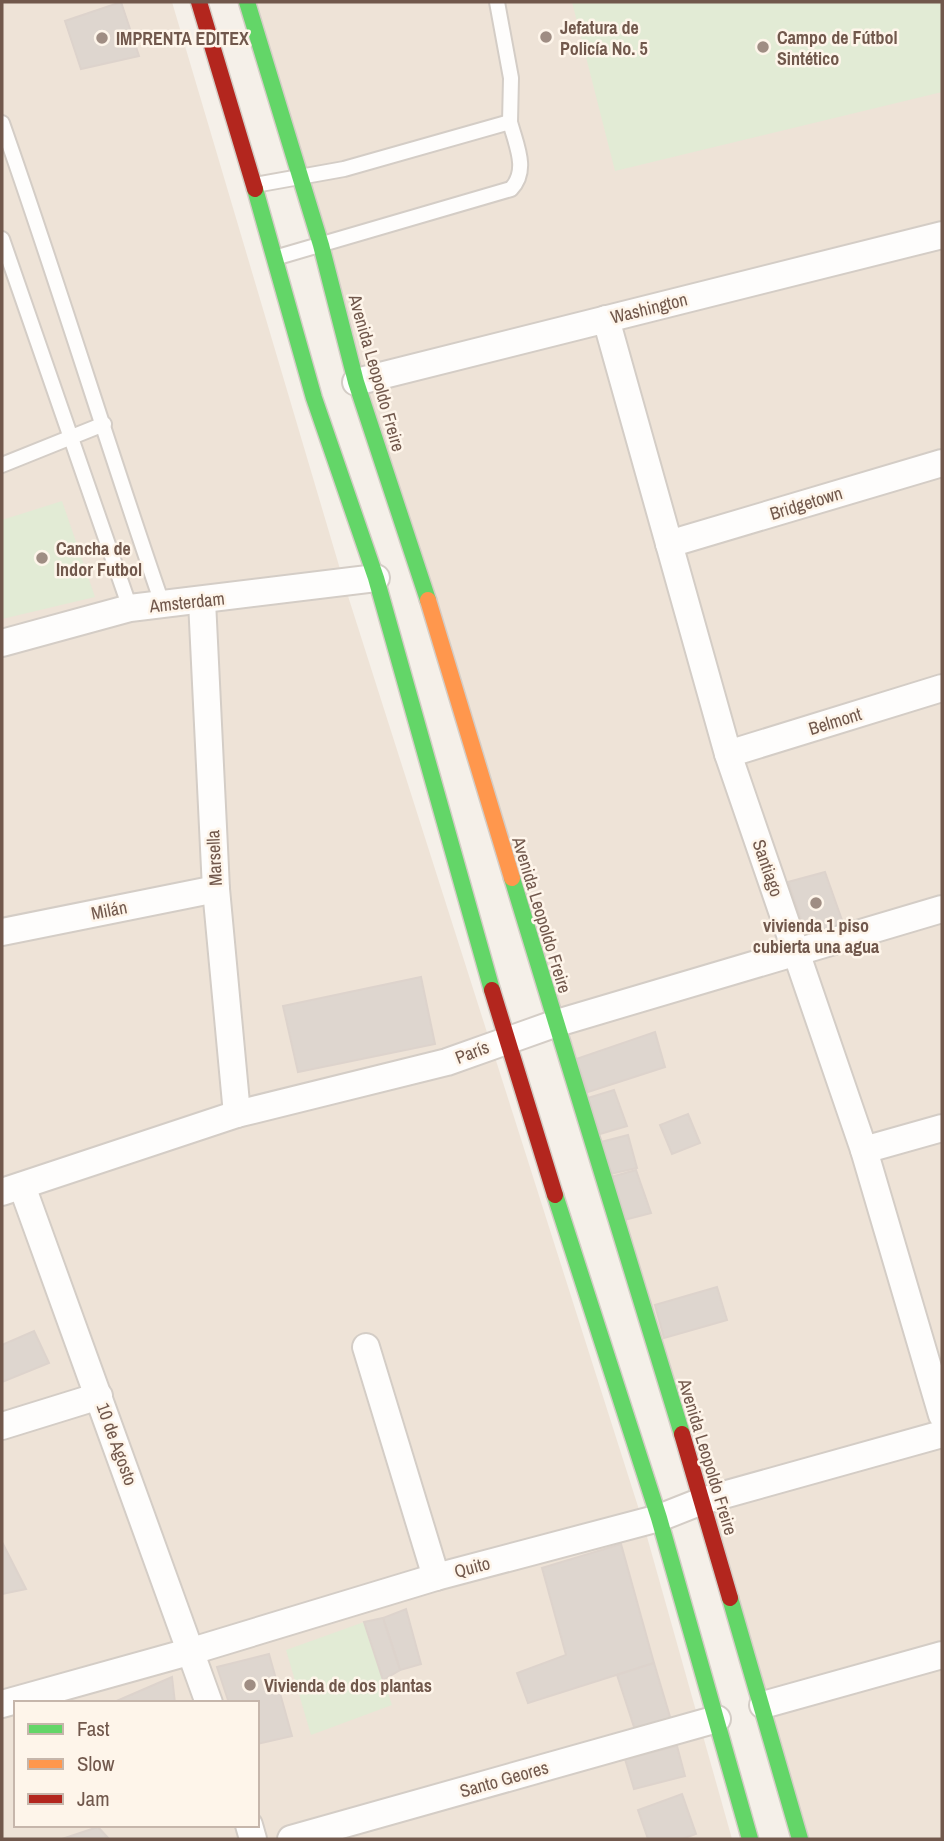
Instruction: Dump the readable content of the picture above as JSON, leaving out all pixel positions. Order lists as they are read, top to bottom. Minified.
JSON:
{"streets":{"main road":["Avenida Leopoldo Freire"],"street":["Washington","Bridgetown","Amsterdam","Belmont","Marsella","Santiago","Milán","París","10 de Agosto","Quito","Santo Geores"]},"crossings":[["Washington","Avenida Leopoldo Freire"],["Washington","Santiago"],["Avenida Leopoldo Freire","París"],["Avenida Leopoldo Freire","Quito"],["Bridgetown","Santiago"],["Amsterdam","Marsella"],["Belmont","Santiago"],["Marsella","Milán"],["Marsella","París"],["Santiago","París"],["París","10 de Agosto"],["10 de Agosto","Quito"]],"places":["Jefatura de Policía No. 5","IMPRENTA EDITEX","Campo de Fútbol Sintético","Cancha de Indor Futbol","vivienda 1 piso cubierta una agua","Vivienda de dos plantas"],"legend":["Fast","Slow","Jam"]}
